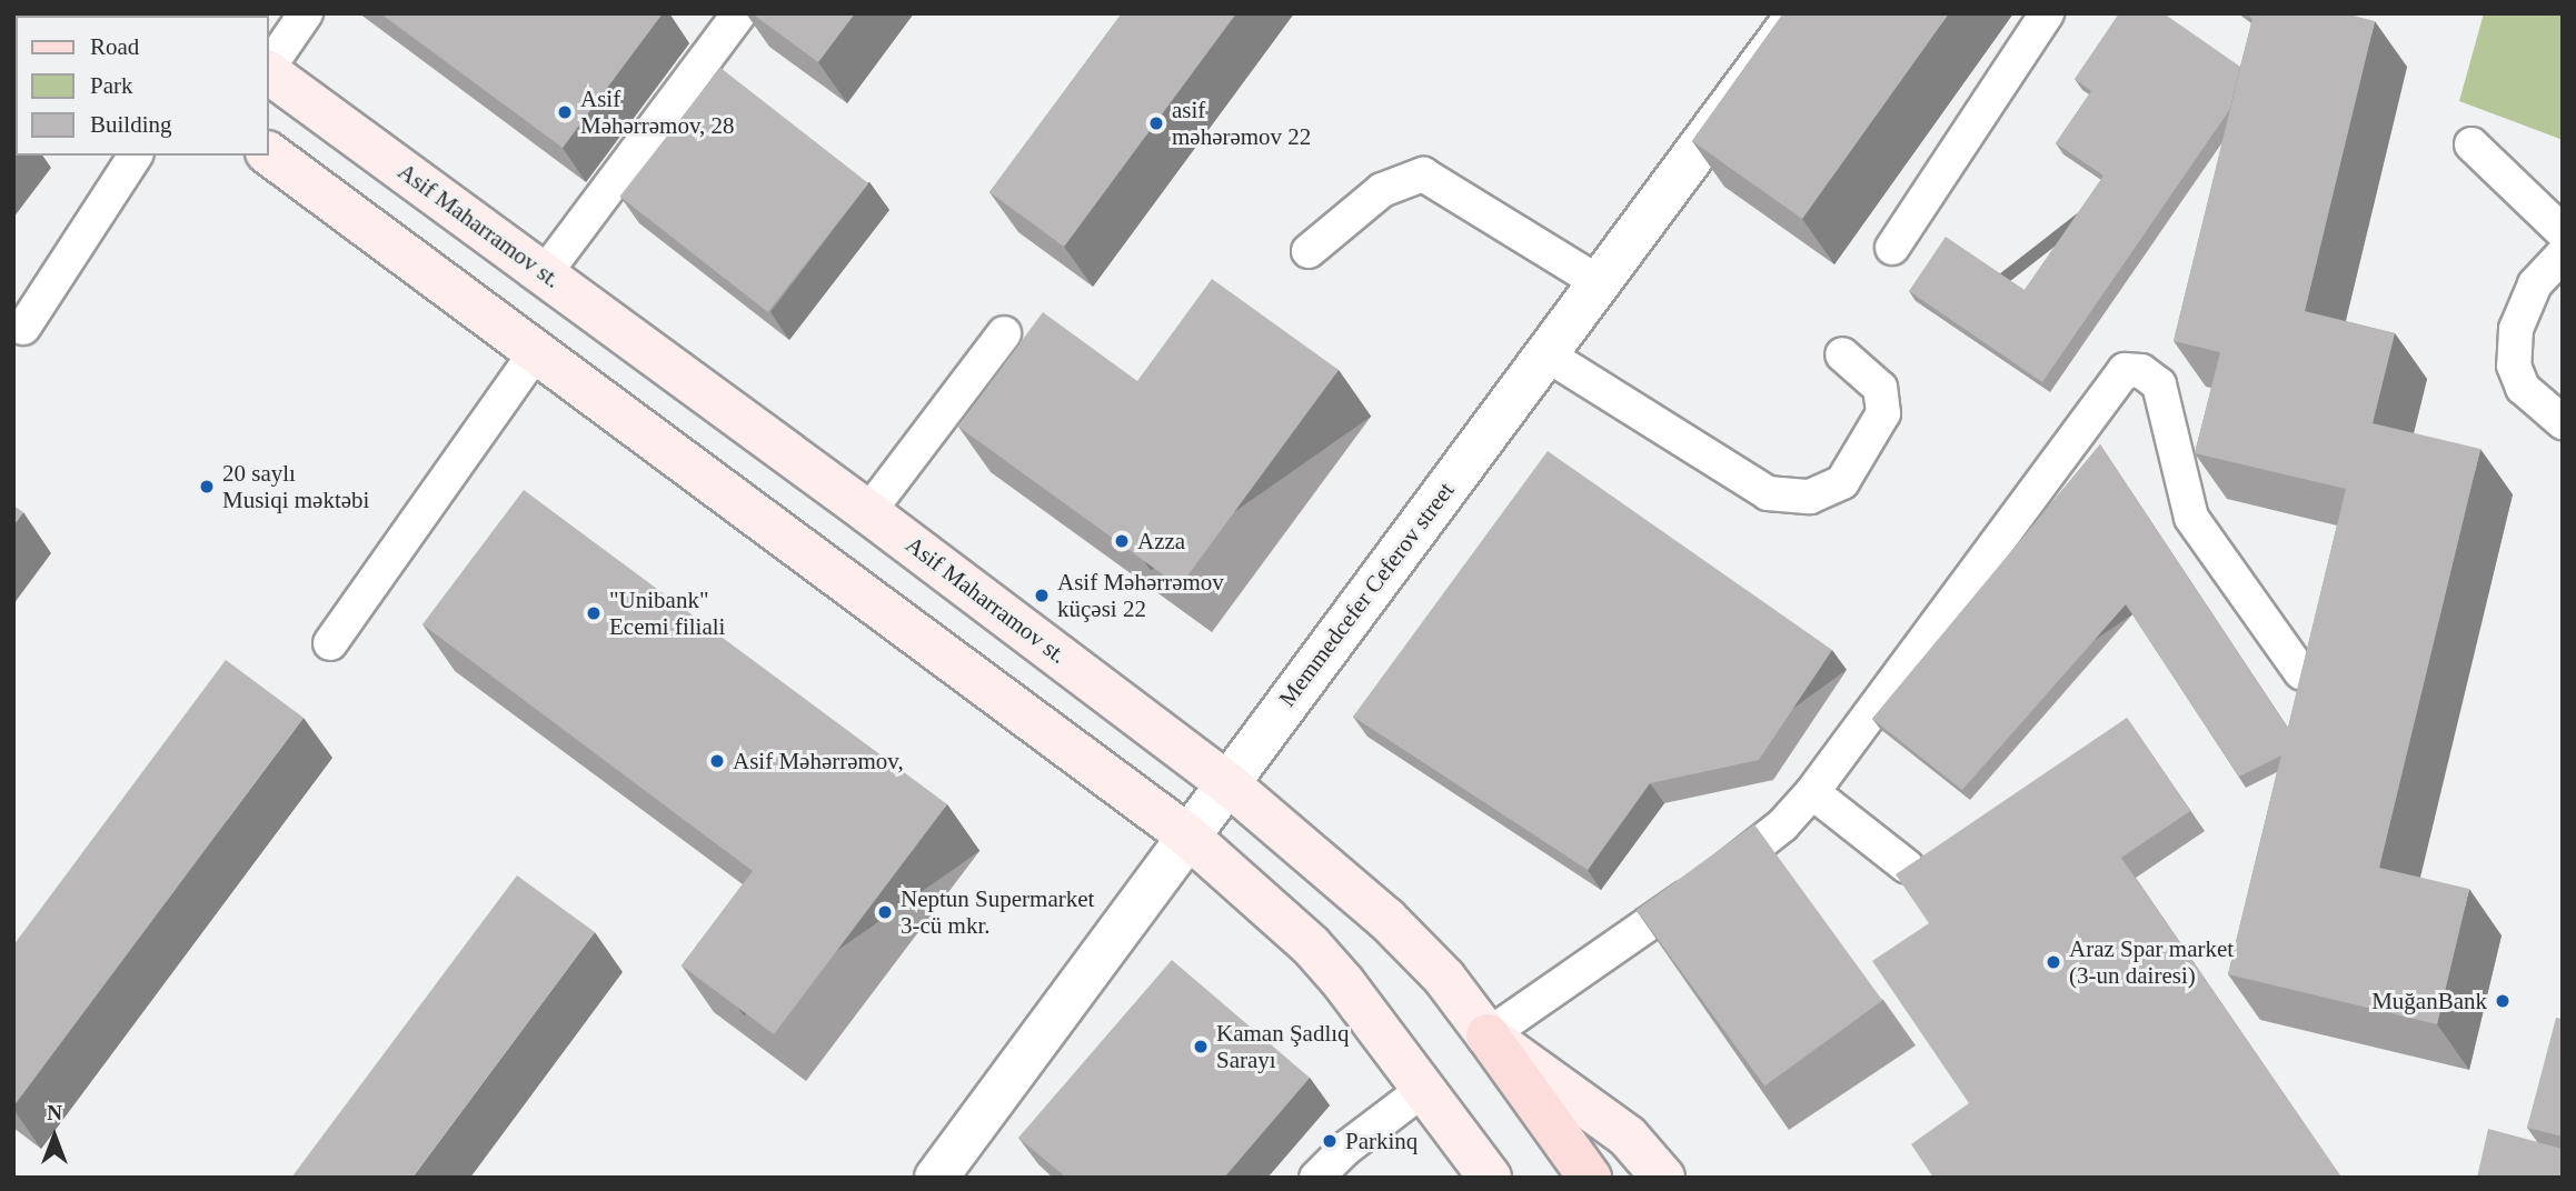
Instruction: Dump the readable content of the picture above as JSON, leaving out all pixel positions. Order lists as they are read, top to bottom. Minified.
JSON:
{"streets":{"main road":["Asif Maharramov st."],"street":["Memmedcefer Cefеrov street"]},"crossings":[["Asif Maharramov st.","Memmedcefer Cefеrov street"]],"places":["Asif Məhərrəmov, 28","asif məhərəmov 22","20 saylı Musiqi məktəbi","Azza","Asif Məhərrəmov küçəsi 22","\"Unibank\" Ecemi filiali","Asif Məhərrəmov,","Neptun Supermarket 3-cü mkr.","Araz Spar market (3-un dairesi)","MuğanBank","Kaman Şadlıq Sarayı","Parkinq"],"legend":["Road","Park","Building"],"north":"top"}
